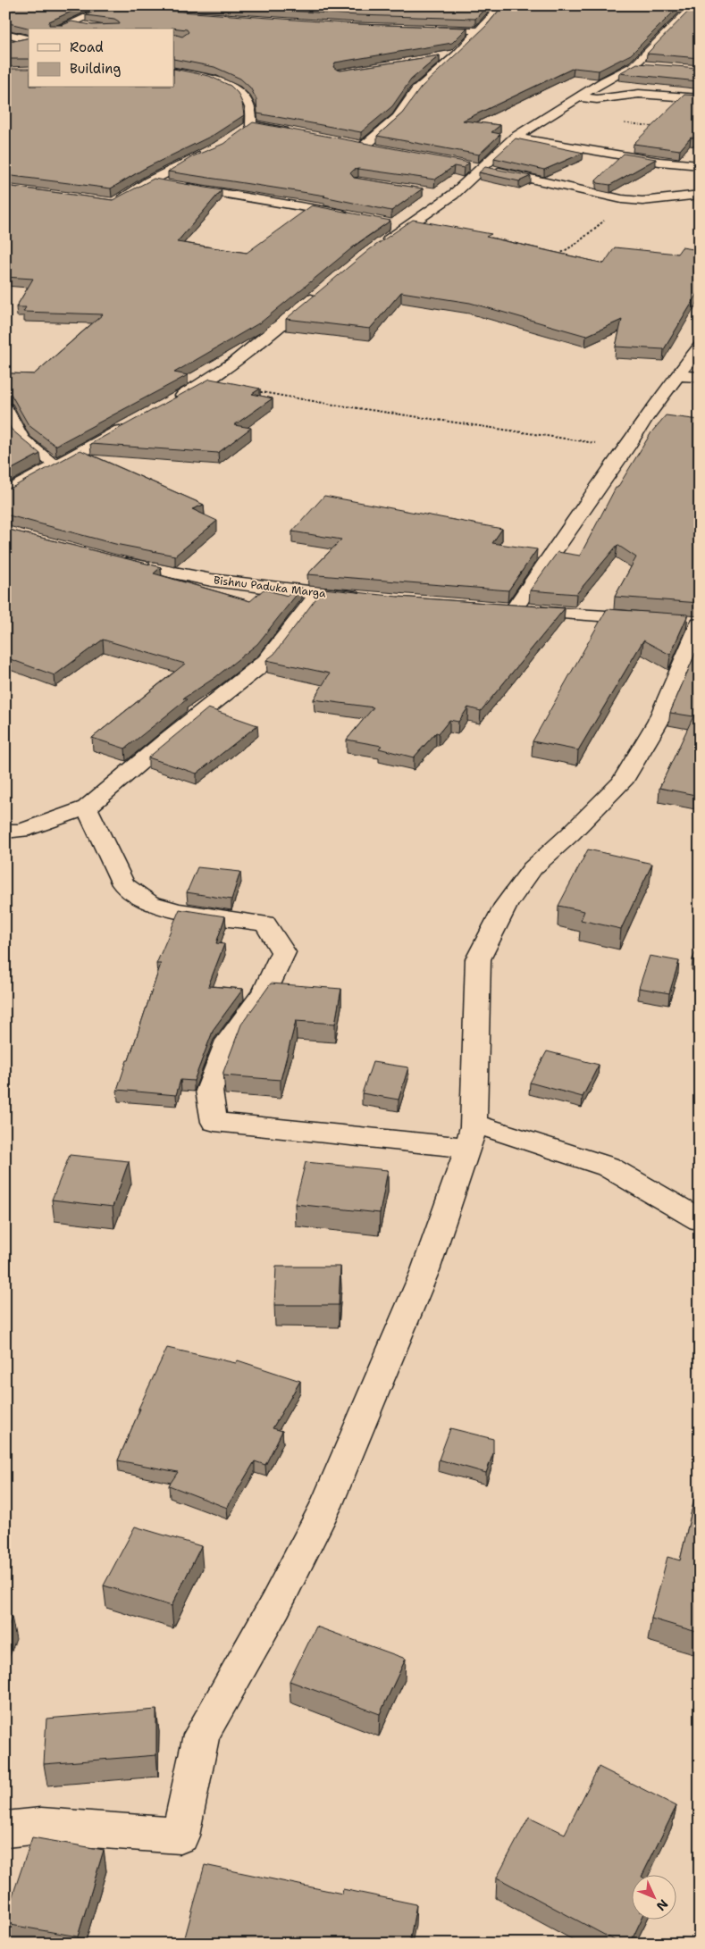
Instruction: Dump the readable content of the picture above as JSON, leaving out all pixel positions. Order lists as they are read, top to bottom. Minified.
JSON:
{"streets":{"street":["Bishnu Paduka Marga"]},"legend":["Road","Building"],"north":"bottom right"}
